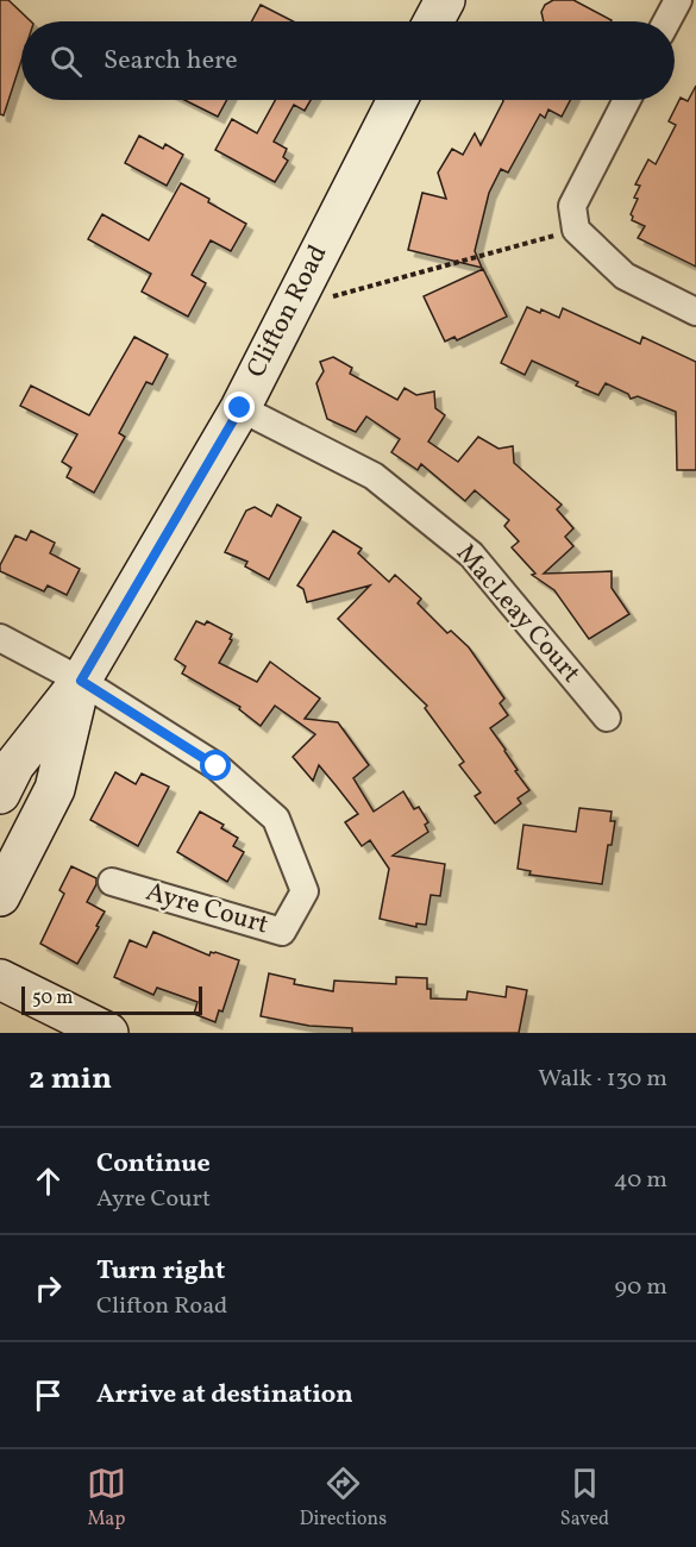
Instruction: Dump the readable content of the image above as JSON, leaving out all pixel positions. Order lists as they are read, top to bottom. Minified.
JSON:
{"streets":{"main road":["Clifton Road"],"street":["MacLeay Court","Ayre Court"]},"crossings":[["Clifton Road","MacLeay Court"],["Clifton Road","Ayre Court"]],"scale_bar":"50 m","page":{"search":"Search here","scale":"50 m","heading":["2 min","Walk · 130 m"],"list":[["Continue","Ayre Court","40 m"],["Turn right","Clifton Road","90 m"],"Arrive at destination"],"nav":["Map","Directions","Saved"]}}
